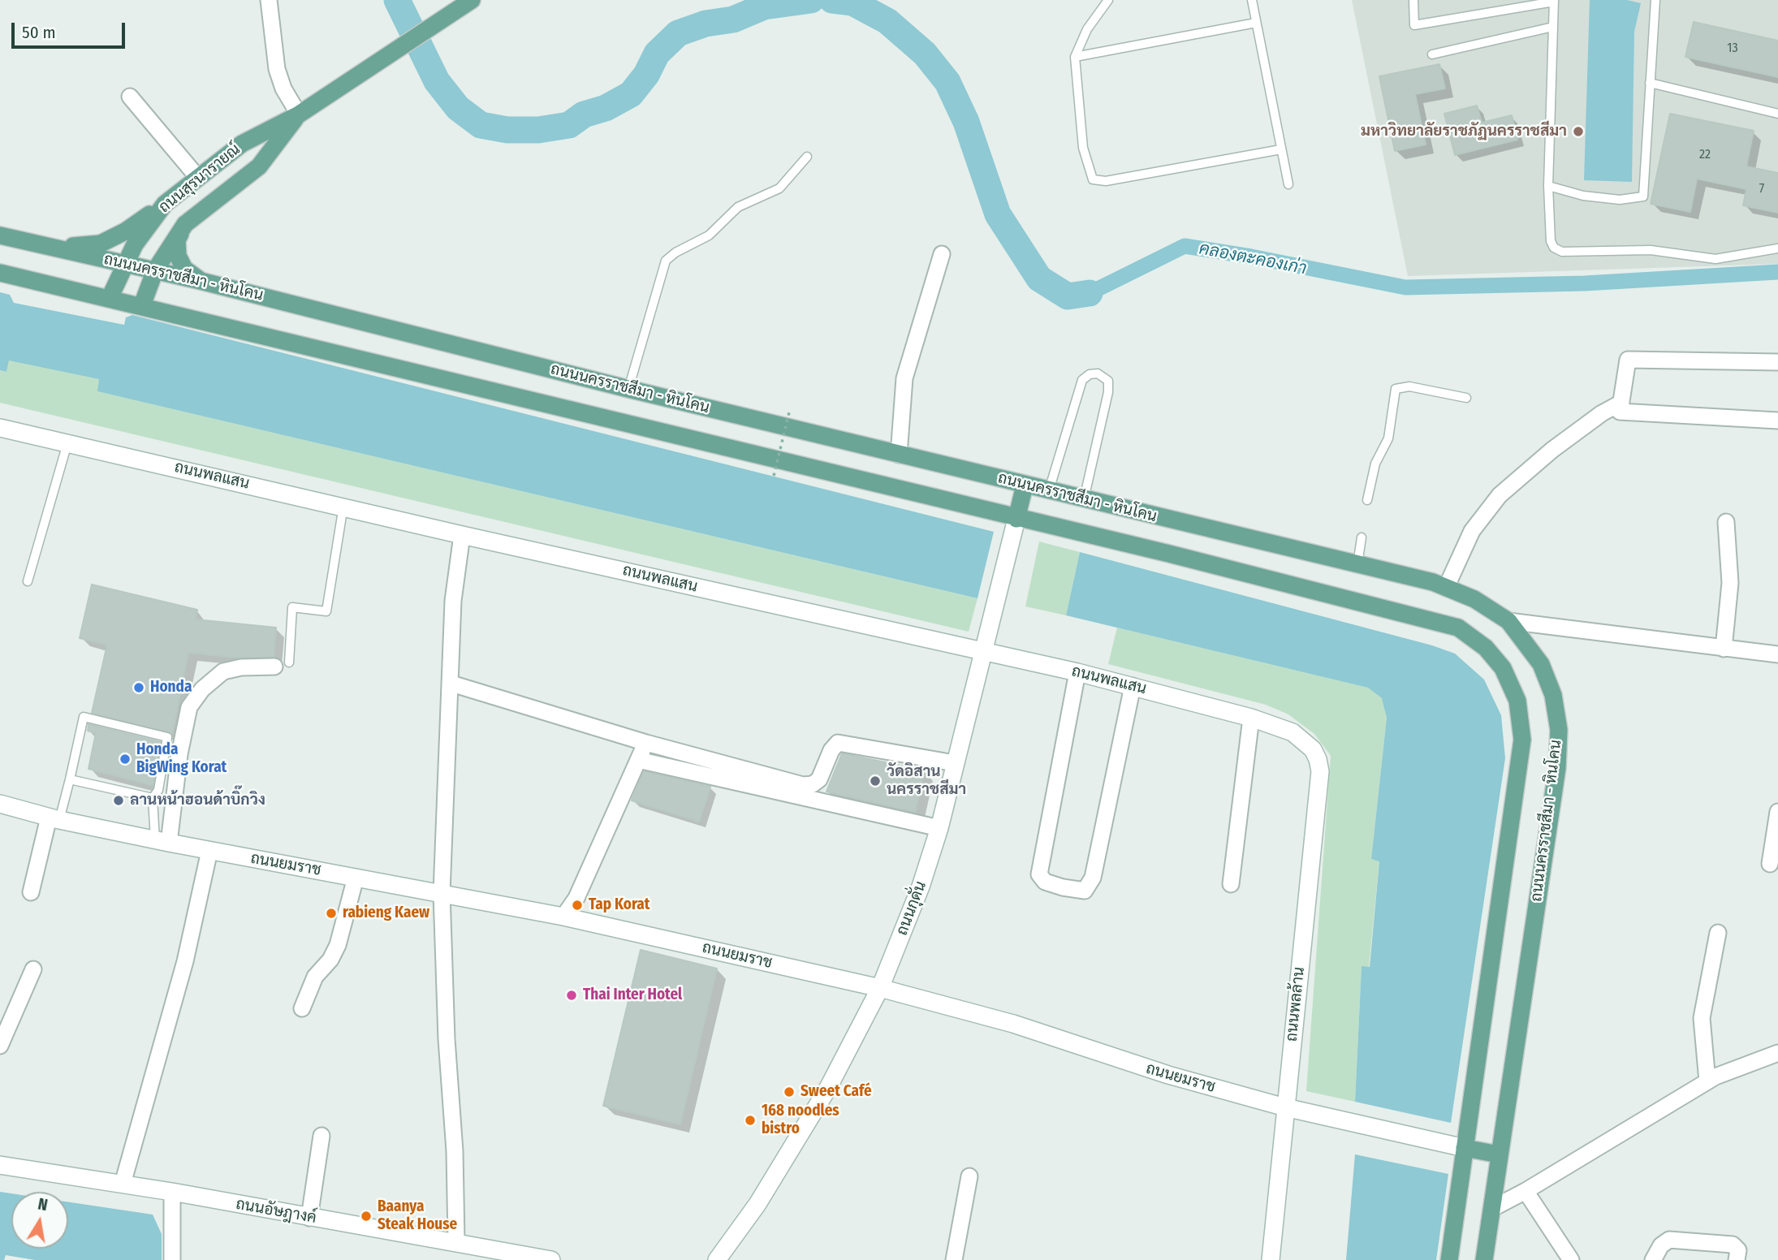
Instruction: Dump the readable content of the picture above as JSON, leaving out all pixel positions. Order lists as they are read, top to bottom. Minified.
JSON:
{"streets":{"main road":["ถนนสุรนารายณ์","ถนนนครราชสีมา - หินโคน"],"street":["ถนนพลแสน","ถนนยมราช","ถนนกุดั่น","ถนนพลล้าน","ถนนอัษฎางค์"]},"crossings":[["ถนนสุรนารายณ์","ถนนนครราชสีมา - หินโคน"],["ถนนพลแสน","ถนนกุดั่น"],["ถนนพลแสน","ถนนพลล้าน"],["ถนนยมราช","ถนนกุดั่น"],["ถนนยมราช","ถนนพลล้าน"]],"water":["คลองตะคองเก่า"],"places":["มหาวิทยาลัยราชภัฏนครราชสีมา","Honda","Honda BigWing Korat","วัดอิสาน นครราชสีมา","ลานหน้าฮอนด้าบิ๊กวิง","Tap Korat","rabieng Kaew","Thai Inter Hotel","Sweet Café","168 noodles bistro","Baanya Steak House"],"house_numbers":["13","22","7"],"scale_bar":"50 m","north":"top"}
